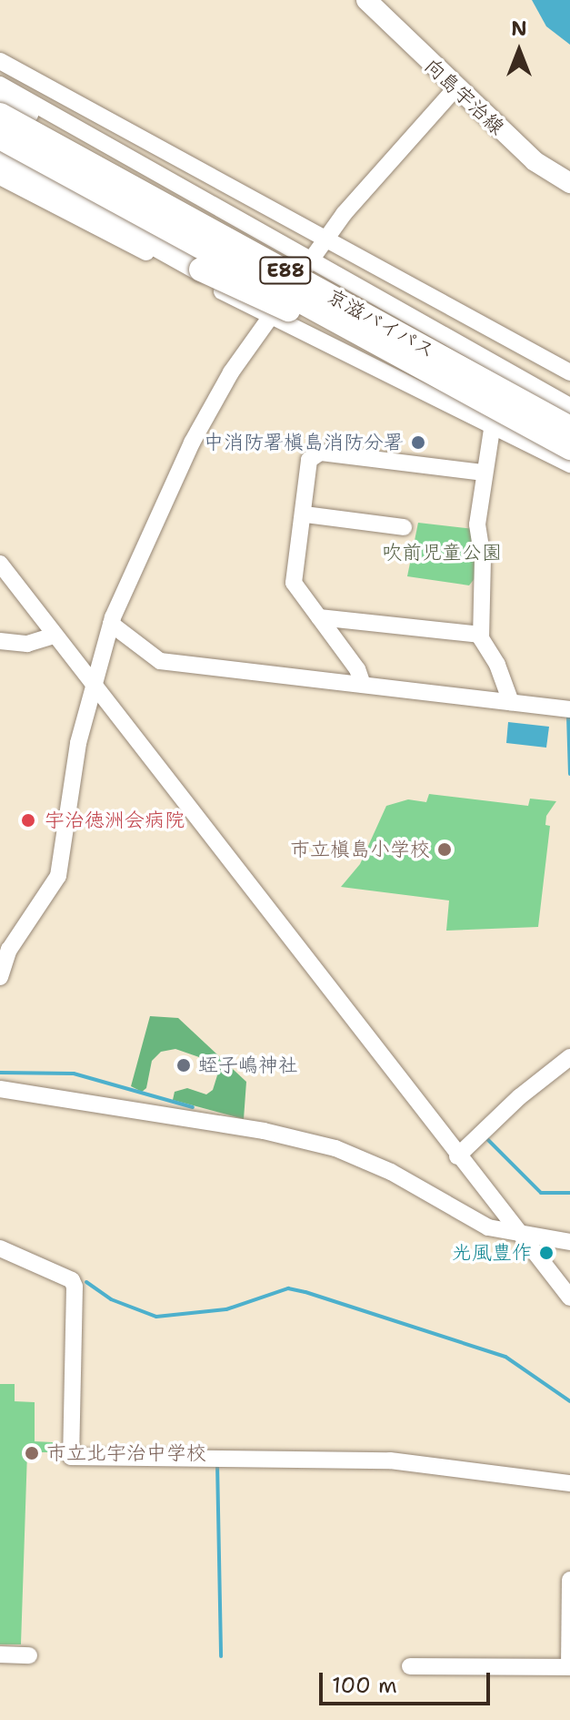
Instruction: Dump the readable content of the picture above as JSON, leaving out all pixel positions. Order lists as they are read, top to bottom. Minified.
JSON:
{"streets":{"highway":["E88","京滋バイパス"],"main road":["向島宇治線"]},"parks":["吹前児童公園"],"places":["中消防署槇島消防分署","宇治徳洲会病院","市立槇島小学校","蛭子嶋神社","光風豊作","市立北宇治中学校"],"scale_bar":"100 m","north":"top"}
